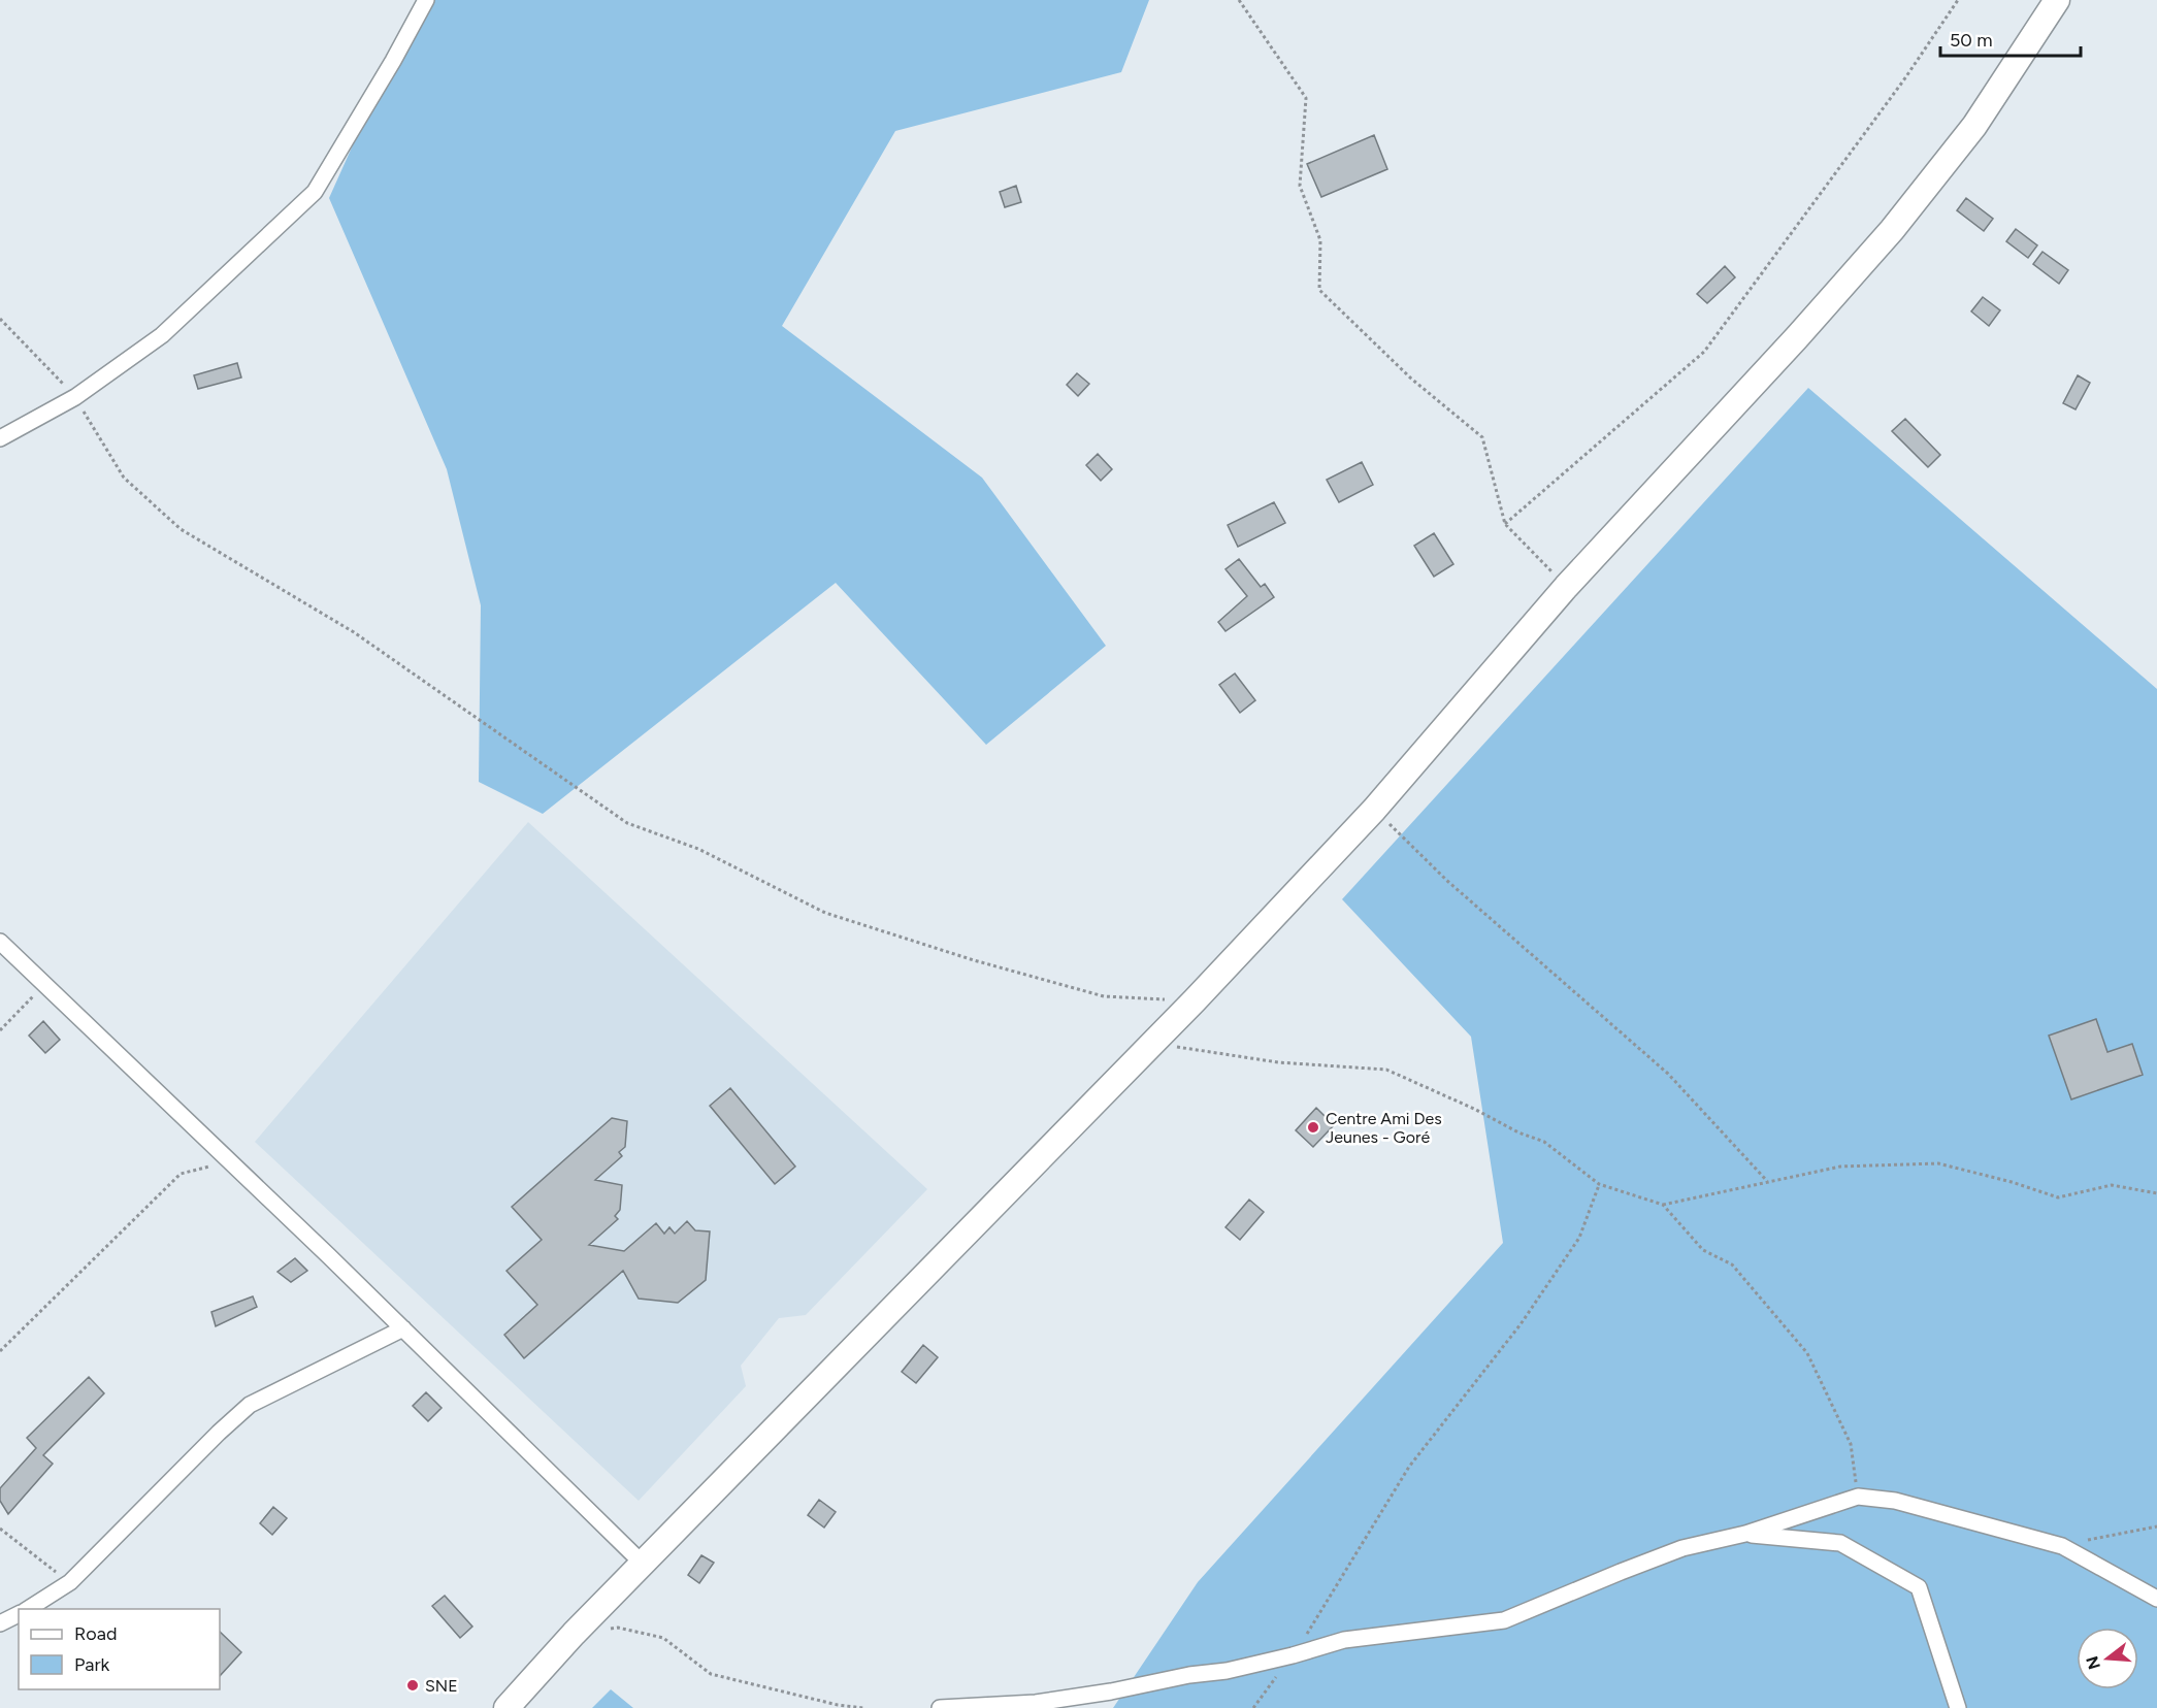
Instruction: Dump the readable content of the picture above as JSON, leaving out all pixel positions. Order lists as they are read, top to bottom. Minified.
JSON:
{"places":["Centre Ami Des Jeunes - Goré","SNE"],"legend":["Road","Park"],"scale_bar":"50 m","north":"left"}
